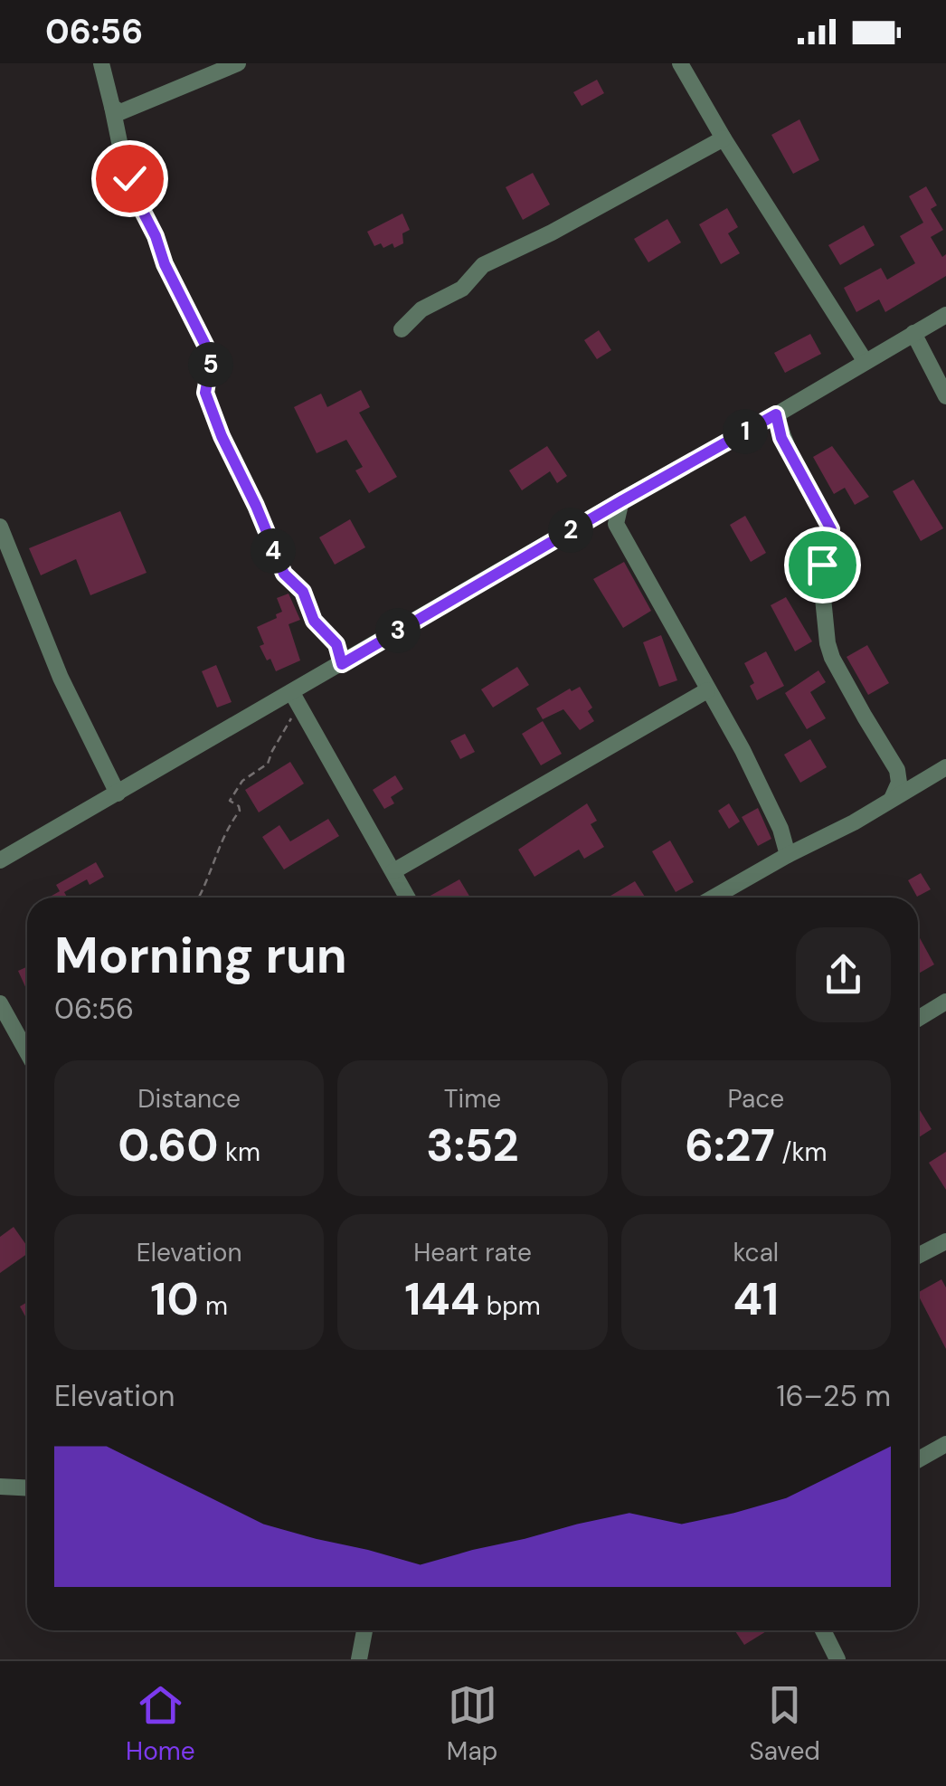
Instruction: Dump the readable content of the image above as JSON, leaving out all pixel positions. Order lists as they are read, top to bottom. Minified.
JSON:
{"page":{"status":"06:56","pins":["5","1","2","4","3"],"heading":["Morning run","06:56"],"stats":[["Distance","0.60 km"],["Time","3:52"],["Pace","6:27 /km"],["Elevation","10 m"],["Heart rate","144 bpm"],["kcal","41"]],"chart":["Elevation","16–25 m"],"tabs":["Home","Map","Saved"]}}
